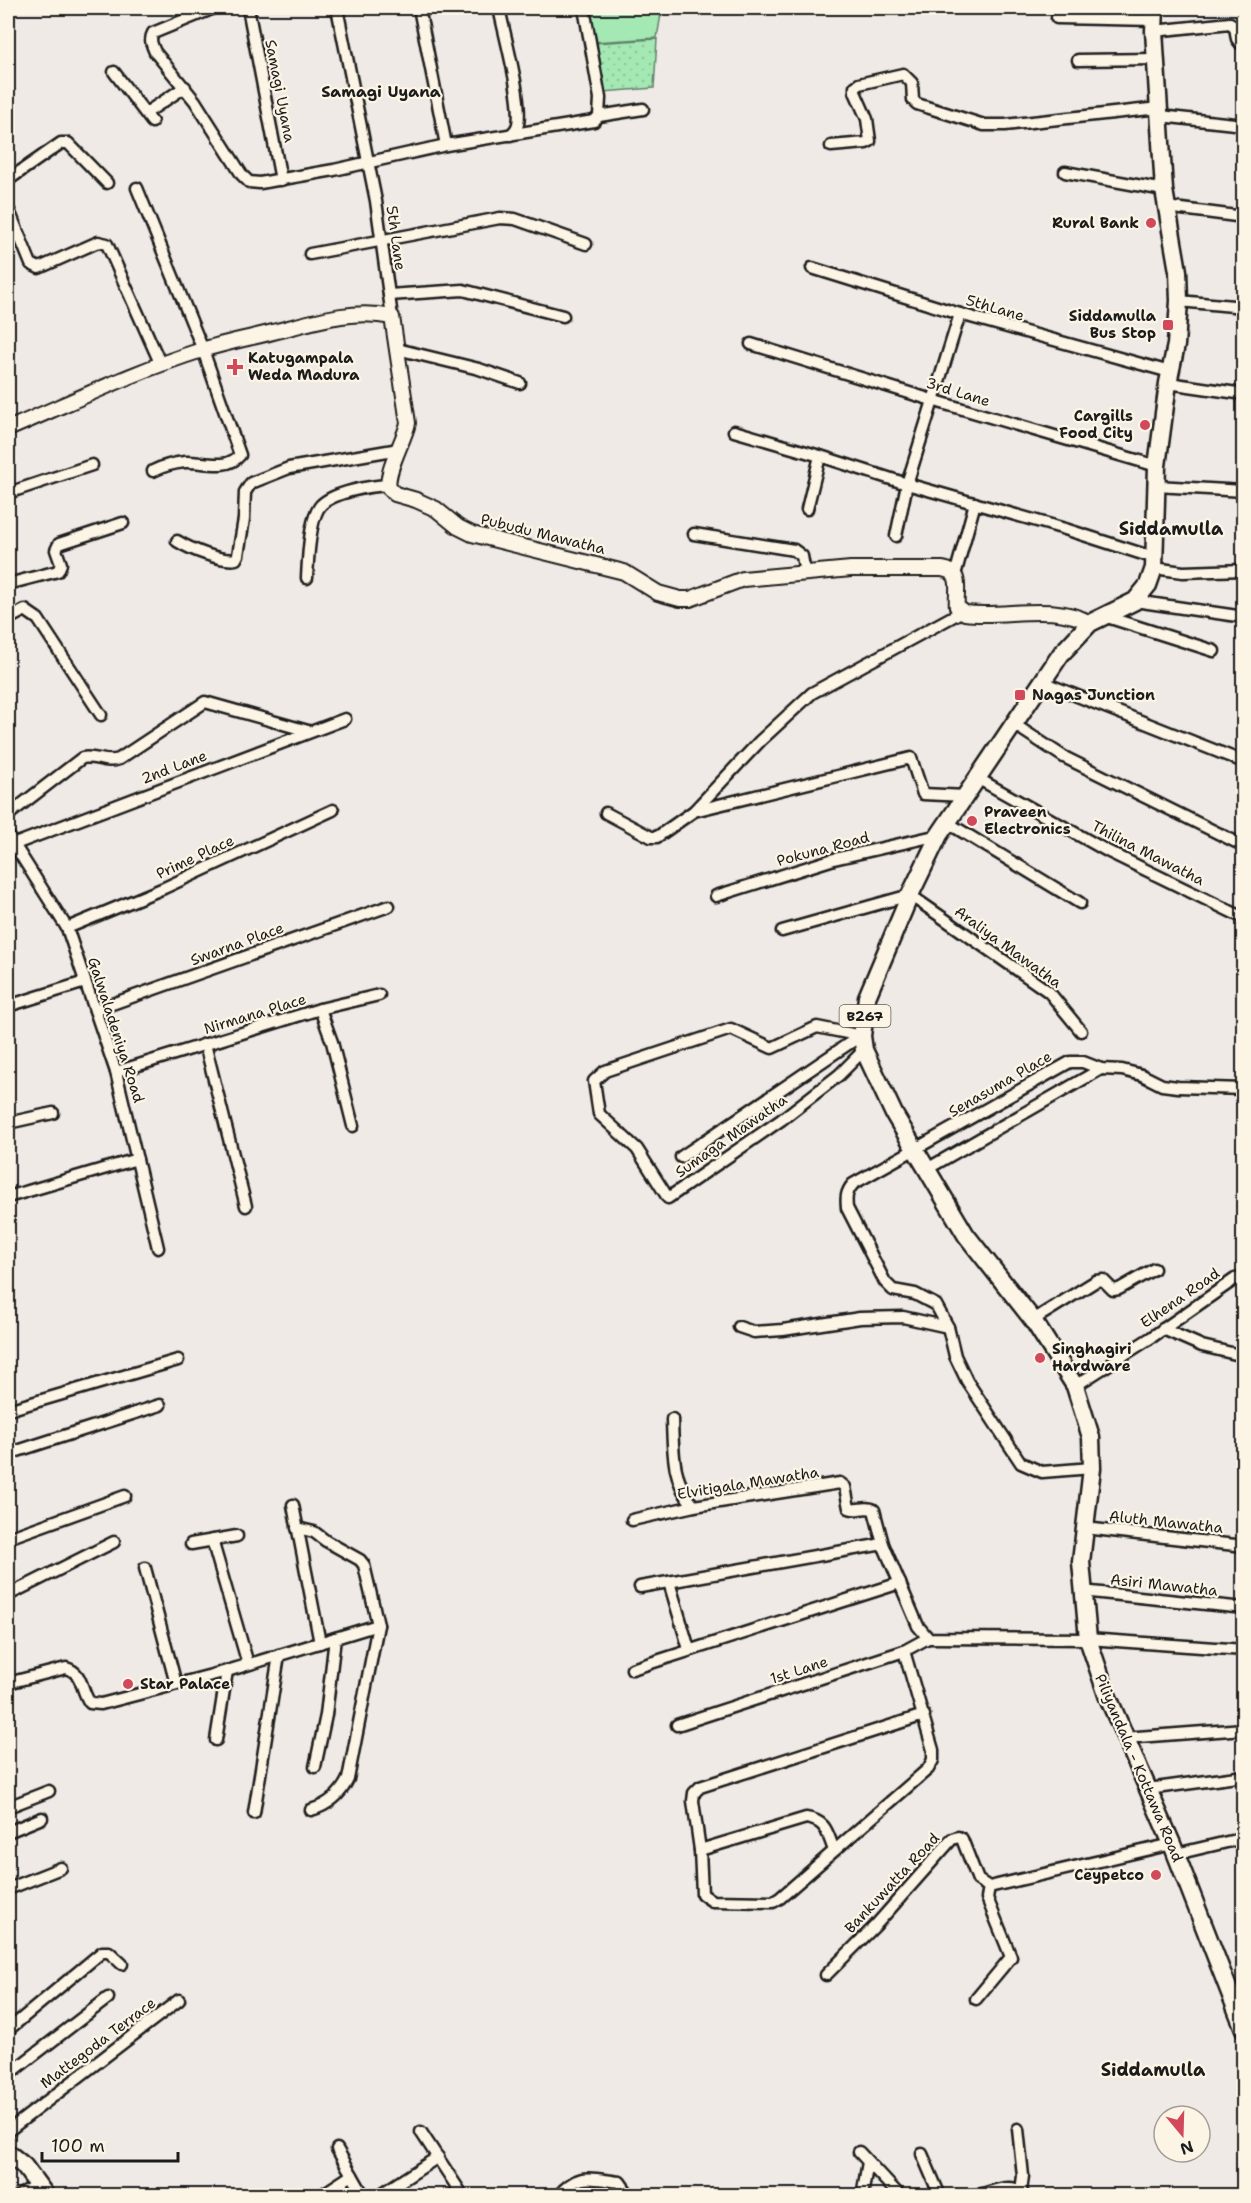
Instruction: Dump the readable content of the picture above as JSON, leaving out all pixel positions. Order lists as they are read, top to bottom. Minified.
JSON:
{"streets":{"main road":["B267","Piliyandala - Kottawa Road"],"street":["Samagi Uyana","5th Lane","5thLane","3rd Lane","Pubudu Mawatha","2nd Lane","Pokuna Road","Thilina Mawatha","Prime Place","Swarna Place","Araliya Mawatha","Nirmana Place","Galwaladeniya Road","Senasuma Place","Sumaga Mawatha","Elhena Road","Elvitigala Mawatha","Aluth Mawatha","Asiri Mawatha","1st Lane","Bankuwatta Road","Mattegoda Terrace"]},"crossings":[["2nd Lane","Galwaladeniya Road"],["Pokuna Road","B267"],["Thilina Mawatha","B267"],["Prime Place","Galwaladeniya Road"],["Swarna Place","Galwaladeniya Road"],["Araliya Mawatha","B267"],["Nirmana Place","Galwaladeniya Road"],["B267","Sumaga Mawatha"],["B267","Piliyandala - Kottawa Road"],["Senasuma Place","Piliyandala - Kottawa Road"],["Sumaga Mawatha","Piliyandala - Kottawa Road"],["Elhena Road","Piliyandala - Kottawa Road"],["Elvitigala Mawatha","1st Lane"],["Aluth Mawatha","Piliyandala - Kottawa Road"],["Asiri Mawatha","Piliyandala - Kottawa Road"]],"districts":["Samagi Uyana","Siddamulla","Siddamulla"],"places":{"other":["Rural Bank","Cargills Food City","Praveen Electronics","Singhagiri Hardware","Star Palace","Ceypetco"],"transit":["Siddamulla Bus Stop","Nagas Junction"],"health":["Katugampala Weda Madura"]},"scale_bar":"100 m","north":"bottom"}
